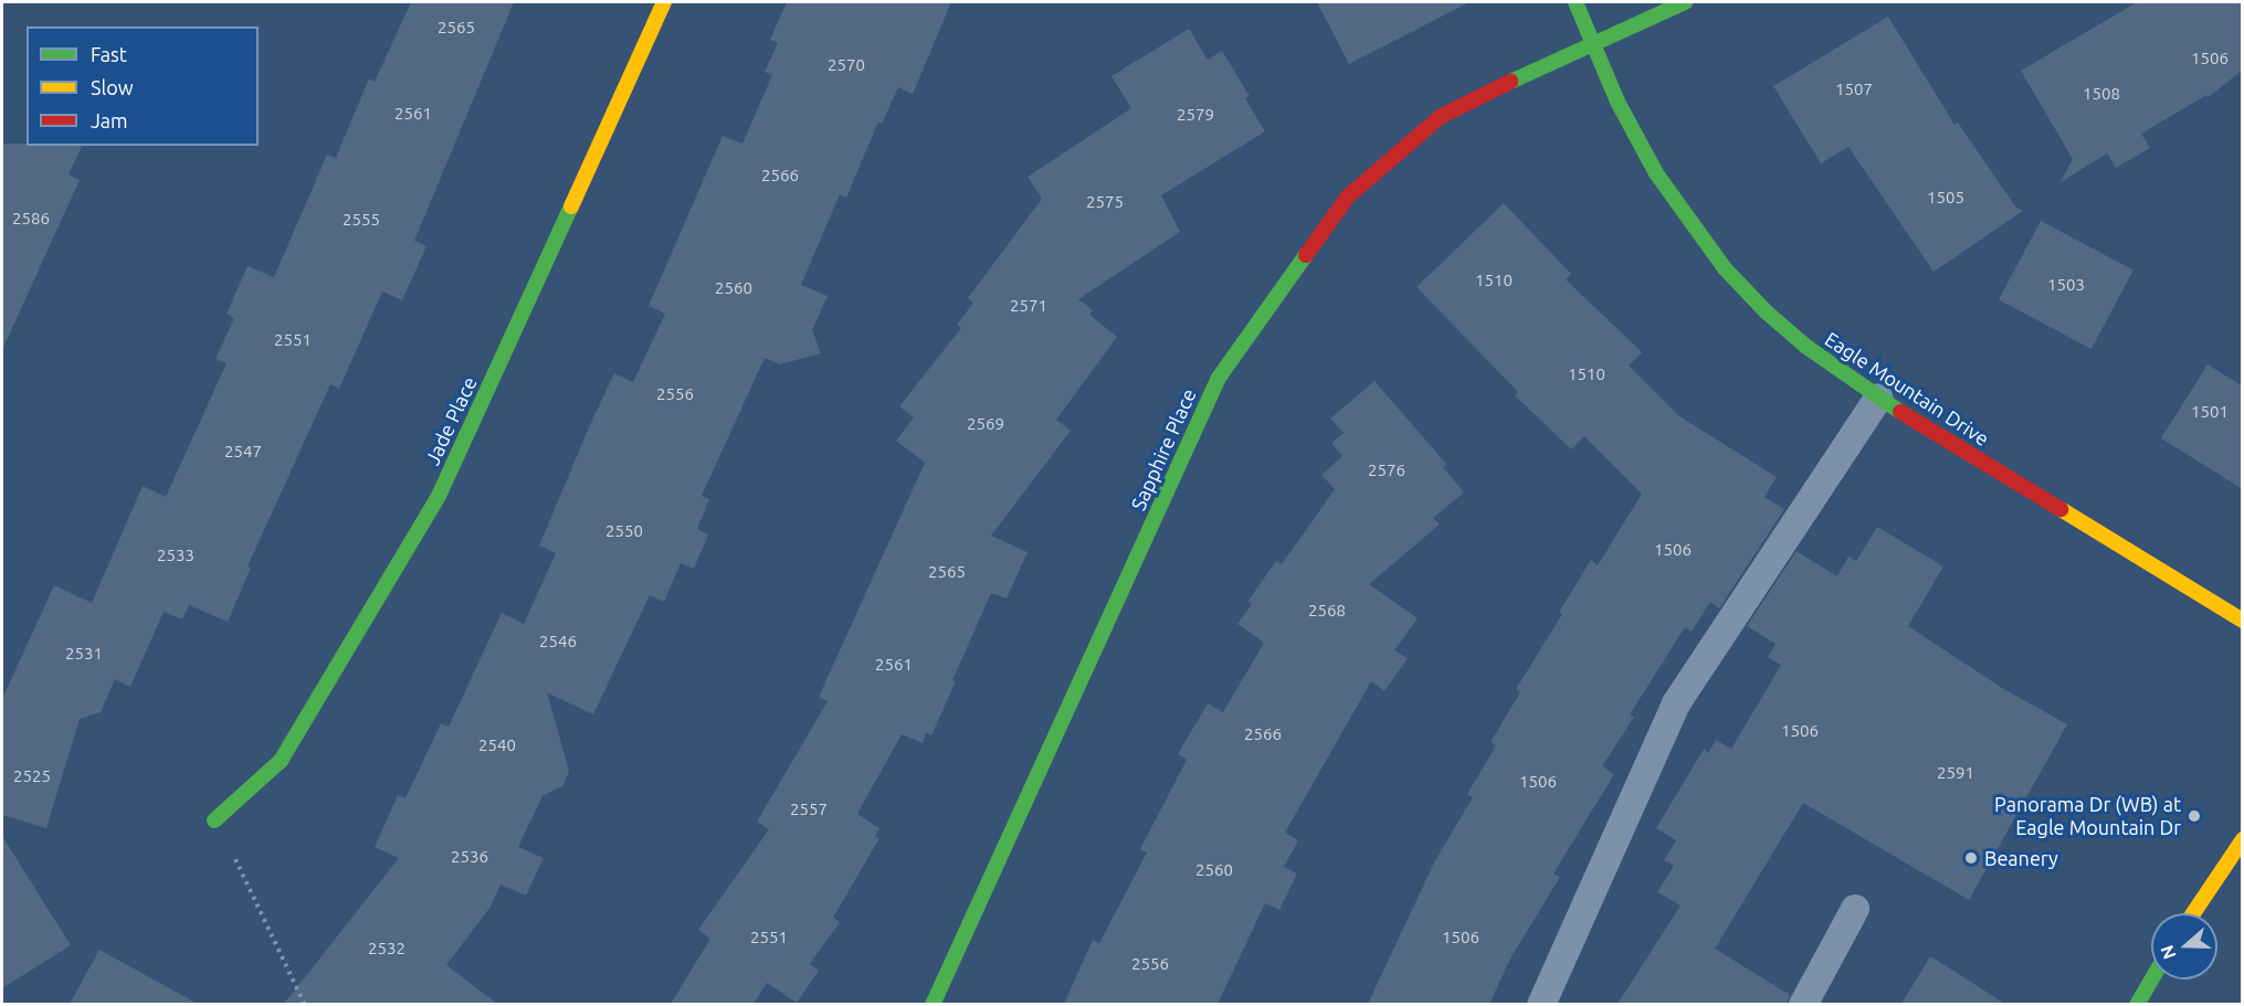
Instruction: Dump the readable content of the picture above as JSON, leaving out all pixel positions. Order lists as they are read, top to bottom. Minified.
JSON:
{"streets":{"street":["Eagle Mountain Drive","Jade Place","Sapphire Place"]},"crossings":[["Eagle Mountain Drive","Sapphire Place"]],"places":["Panorama Dr (WB) at Eagle Mountain Dr","Beanery"],"house_numbers":["2565","1506","2570","1507","1508","2561","2579","2566","1505","2575","2586","2555","1510","1503","2560","2571","2551","1510","2556","1501","2569","2547","2576","2550","1506","2533","2565","2568","2546","2531","2561","1506","2566","2540","2591","2525","1506","2557","2536","2560","2551","1506","2532","2556"],"legend":["Fast","Slow","Jam"],"north":"left"}
